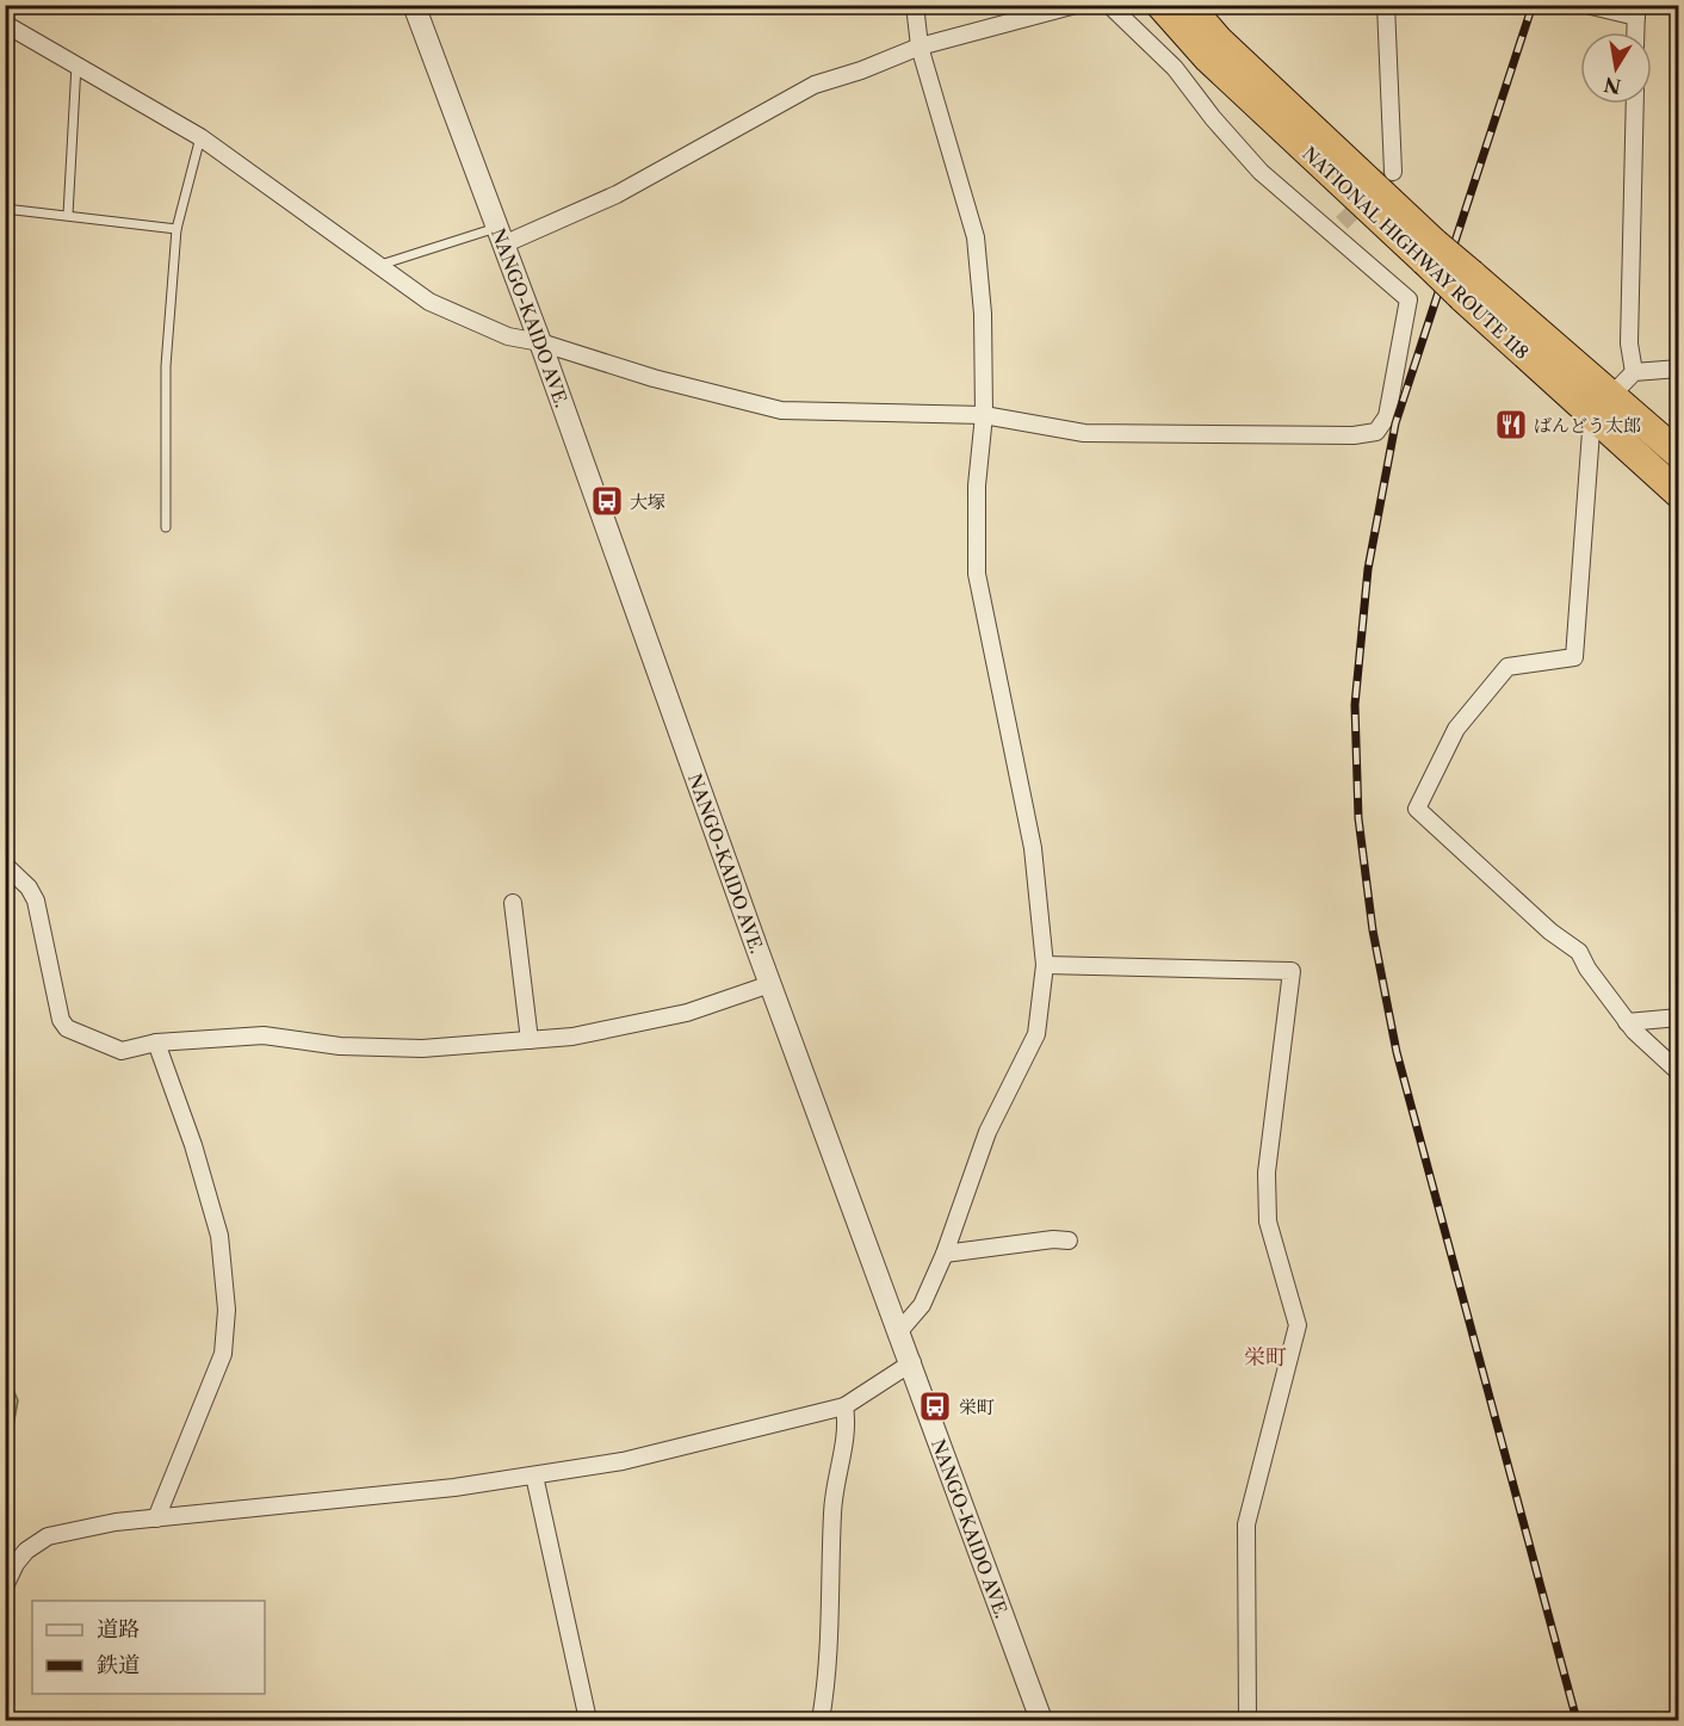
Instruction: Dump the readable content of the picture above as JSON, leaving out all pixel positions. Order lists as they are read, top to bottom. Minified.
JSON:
{"streets":{"highway":["NATIONAL HIGHWAY ROUTE 118"],"street":["NANGO-KAIDO AVE."]},"districts":["栄町"],"places":{"restaurant":["ばんどう太郎"],"bus stop":["大塚","栄町"]},"legend":["道路","鉄道"],"north":"bottom"}
